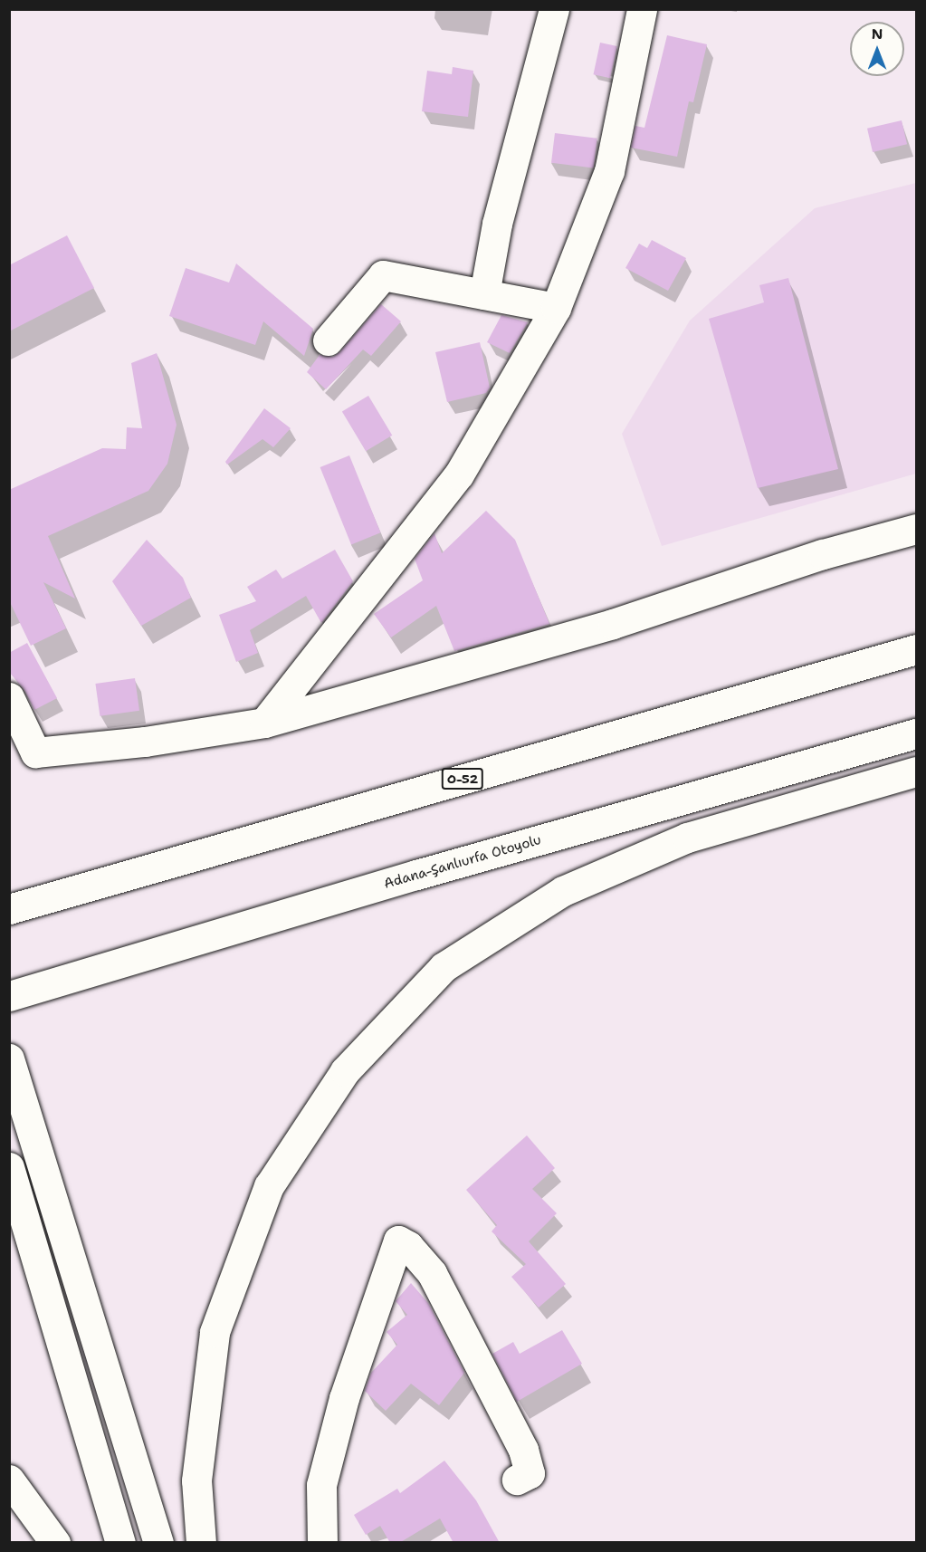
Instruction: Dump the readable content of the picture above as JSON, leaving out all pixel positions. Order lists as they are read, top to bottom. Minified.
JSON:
{"streets":{"main road":["O-52","Adana-Şanlıurfa Otoyolu"]},"north":"top"}
